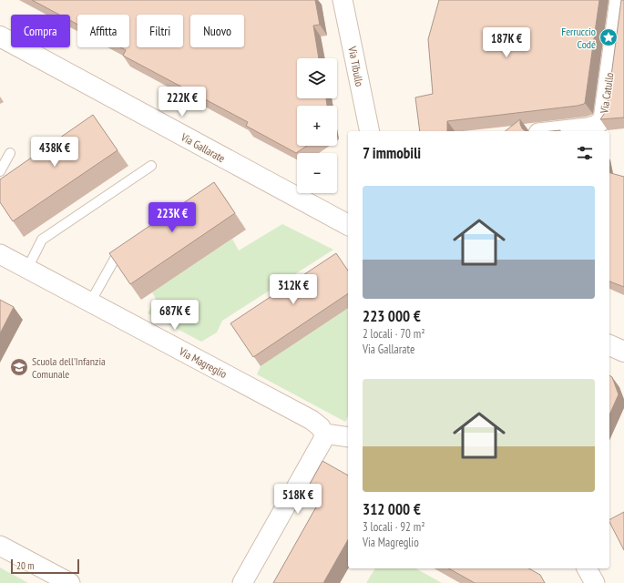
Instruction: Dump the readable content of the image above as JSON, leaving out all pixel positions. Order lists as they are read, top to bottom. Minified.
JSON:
{"streets":{"street":["Via Tibullo","Via Catullo","Via Gallarate","Via Magreglio"]},"places":{"place":["Ferruccio Codé"],"school or university":["Scuola dell'Infanzia Comunale"]},"scale_bar":"20 m","page":{"chip":["Compra","Affitta","Filtri","Nuovo"],"price":["187K €","222K €","438K €","223K €","312K €","687K €","518K €"],"map_buttons":["+","−"],"heading":"7 immobili","list":[{"name":"223 000 €","note":"2 locali · 70 m² · Via Gallarate"},{"name":"312 000 €","note":"3 locali · 92 m² · Via Magreglio"}],"scale":"20 m"}}
